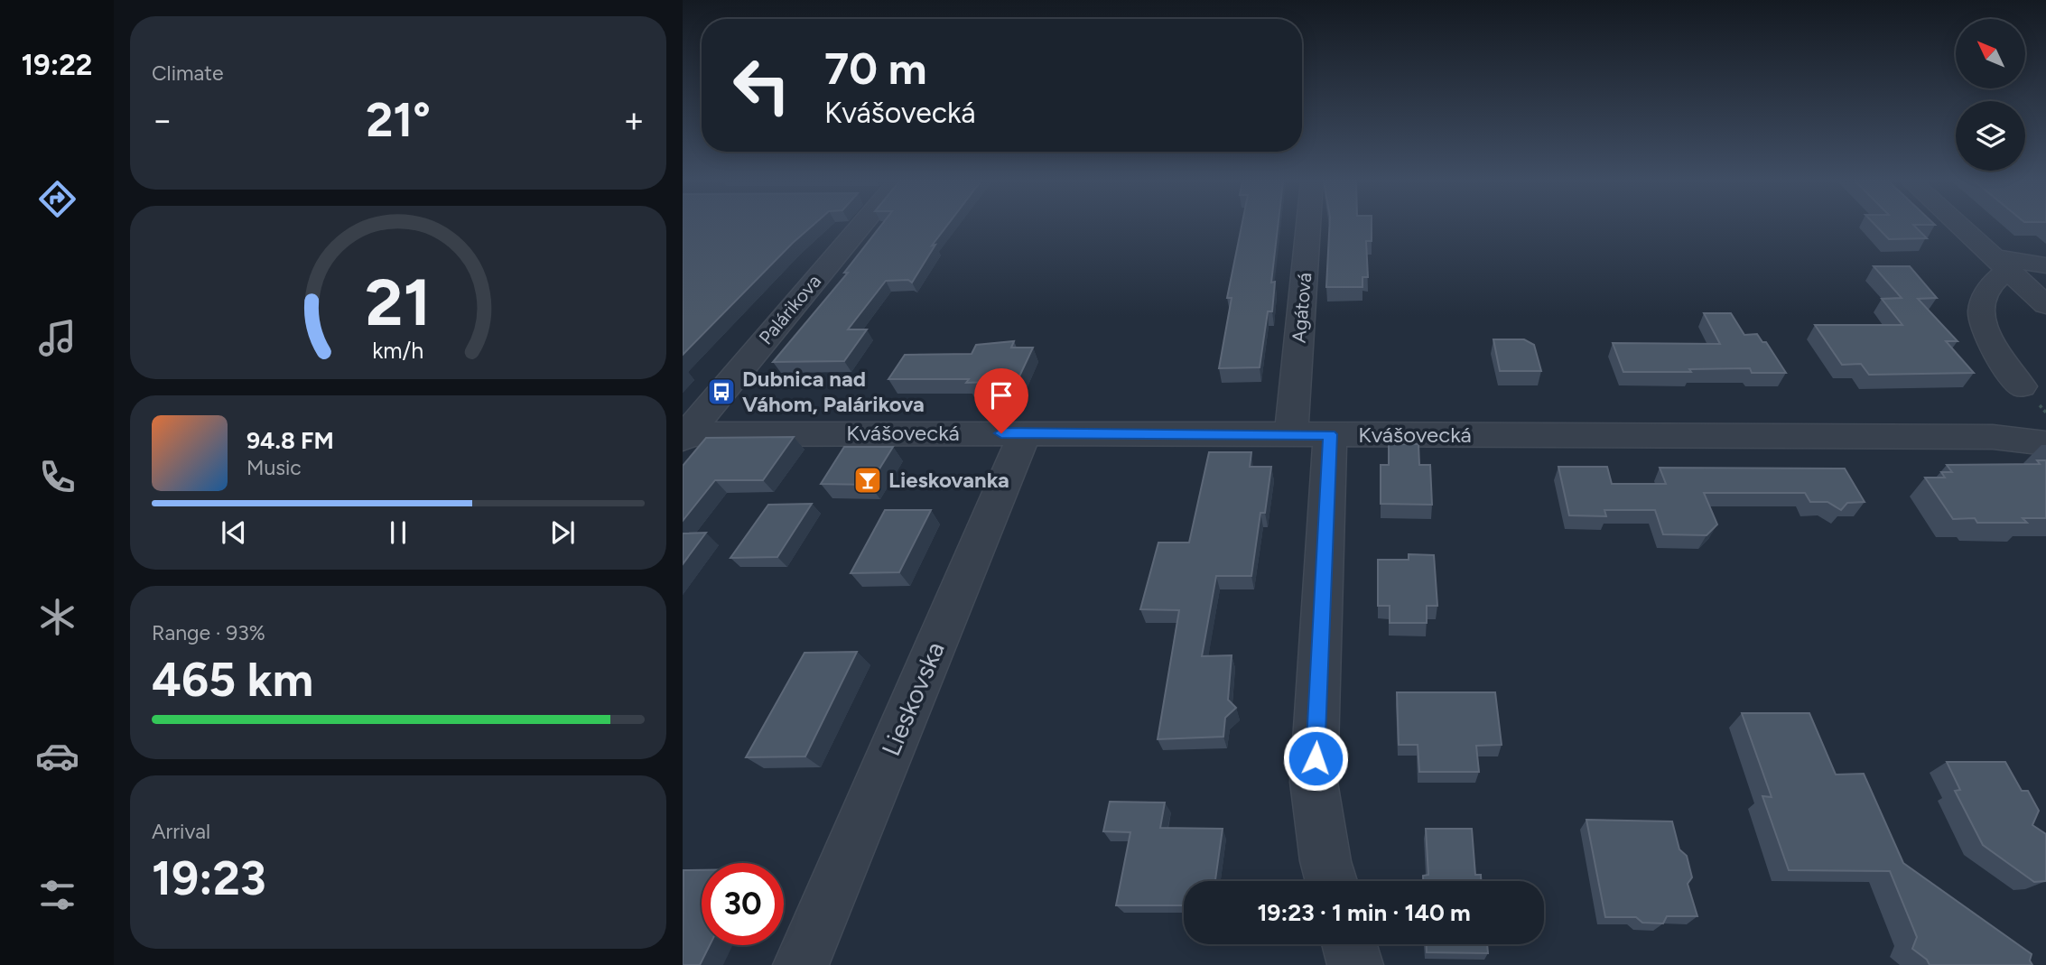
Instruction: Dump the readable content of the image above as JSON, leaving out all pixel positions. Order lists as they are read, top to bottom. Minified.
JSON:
{"streets":{"street":["Agátová","Palárikova","Kvášovecká","Lieskovska"]},"crossings":[["Agátová","Kvášovecká"],["Palárikova","Kvášovecká"],["Kvášovecká","Lieskovska"]],"places":{"bus stop":["Dubnica nad Váhom, Palárikova"],"bar":["Lieskovanka"]},"north":"top left","page":{"tabs":"19:22","tile":["Climate",["Range · 93%","465 km"],["Arrival","19:23"]],"turn":["70 m","Kvášovecká"],"heat":["−","21°","+"],"song":["94.8 FM","Music"],"limit":"30","trip":"19:23 · 1 min · 140 m","gauge":["21","km/h"]}}
